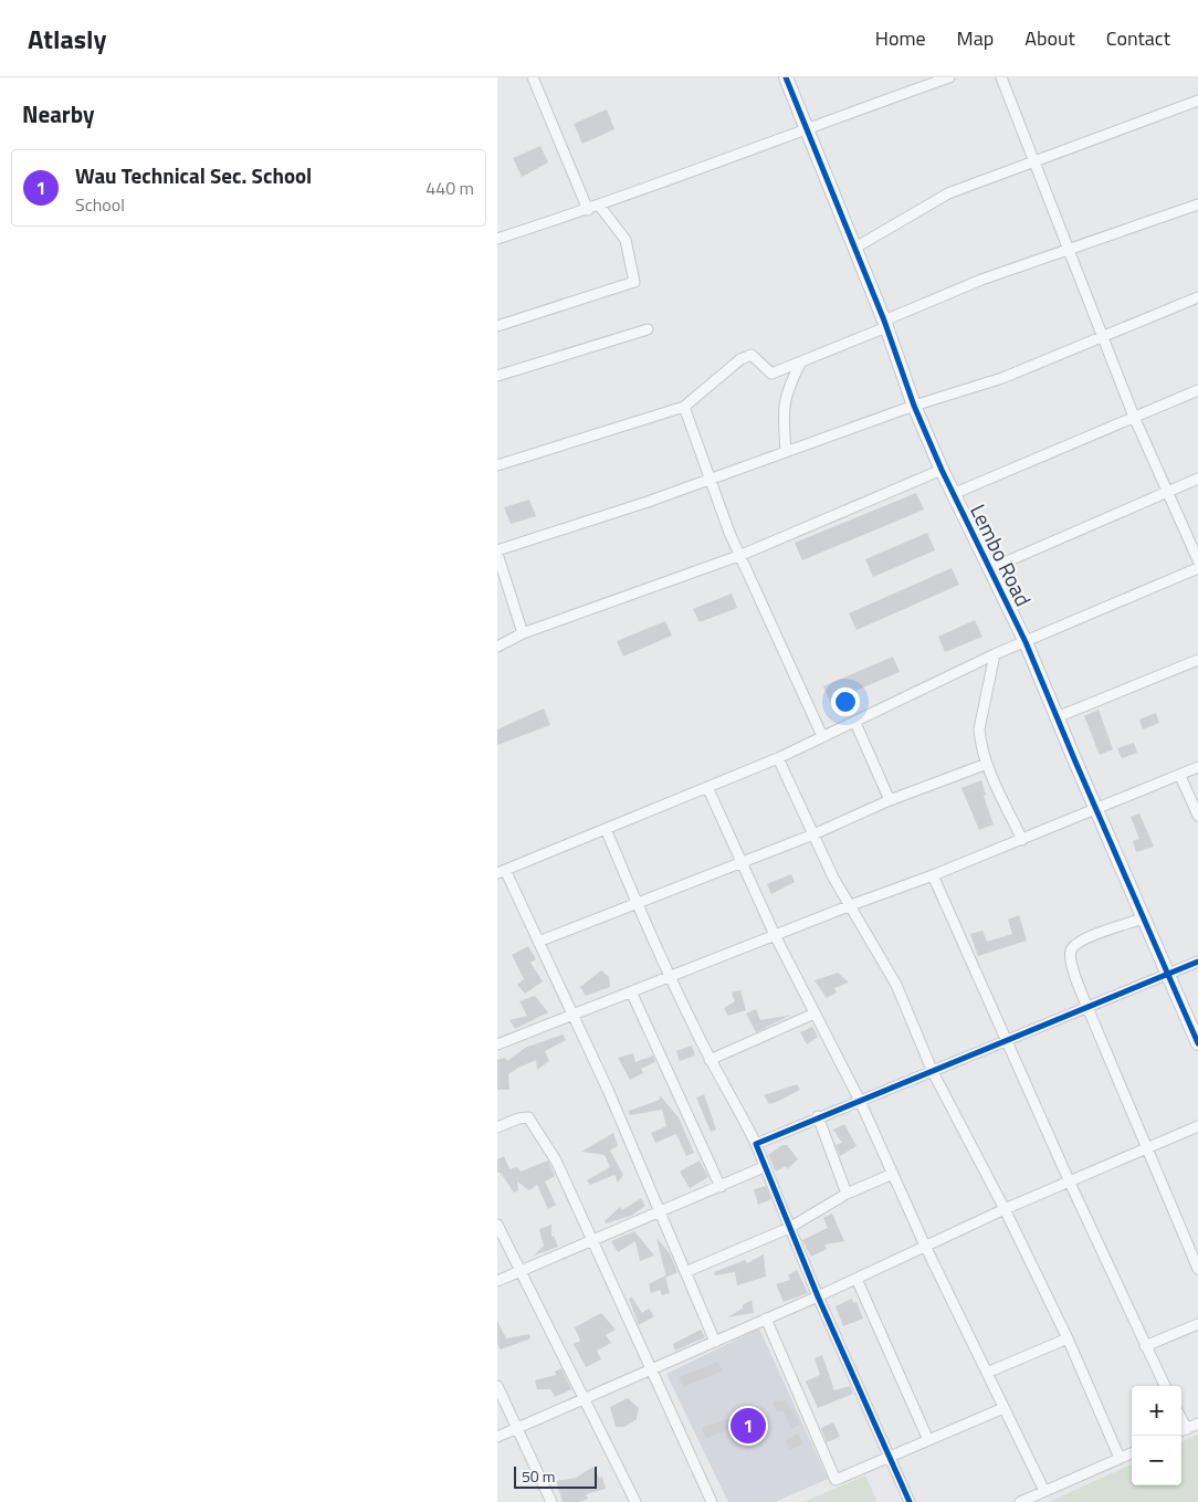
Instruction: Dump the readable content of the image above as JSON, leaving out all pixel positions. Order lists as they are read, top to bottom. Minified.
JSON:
{"streets":{"street":["Lembo Road"]},"scale_bar":"50 m","page":{"header":"Atlasly","nav":["Home","Map","About","Contact"],"heading":"Nearby","list":[{"mark":"1","name":"Wau Technical Sec. School","note":"School","value":"440 m"}],"map_buttons":["+","−"],"pins":"1","scale":"50 m"}}
